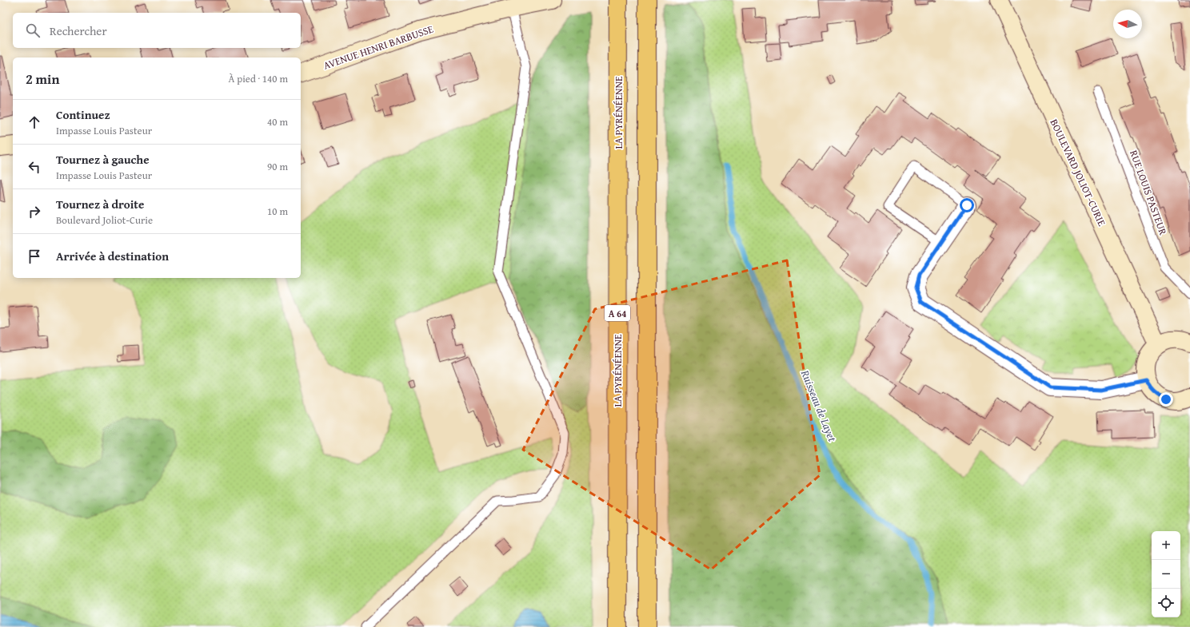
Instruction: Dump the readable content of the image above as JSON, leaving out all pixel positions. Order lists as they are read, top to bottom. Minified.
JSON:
{"streets":{"highway":["LA PYRÉNÉENNE","A 64"],"main road":["AVENUE HENRI BARBUSSE","BOULEVARD JOLIOT-CURIE"],"lane":["RUE LOUIS PASTEUR"]},"water":["Ruisseau de Layet"],"north":"left","page":{"search":"Rechercher","heading":["2 min","À pied · 140 m"],"list":[["Continuez","Impasse Louis Pasteur","40 m"],["Tournez à gauche","Impasse Louis Pasteur","90 m"],["Tournez à droite","Boulevard Joliot-Curie","10 m"],"Arrivée à destination"],"map_buttons":["+","−"]}}
